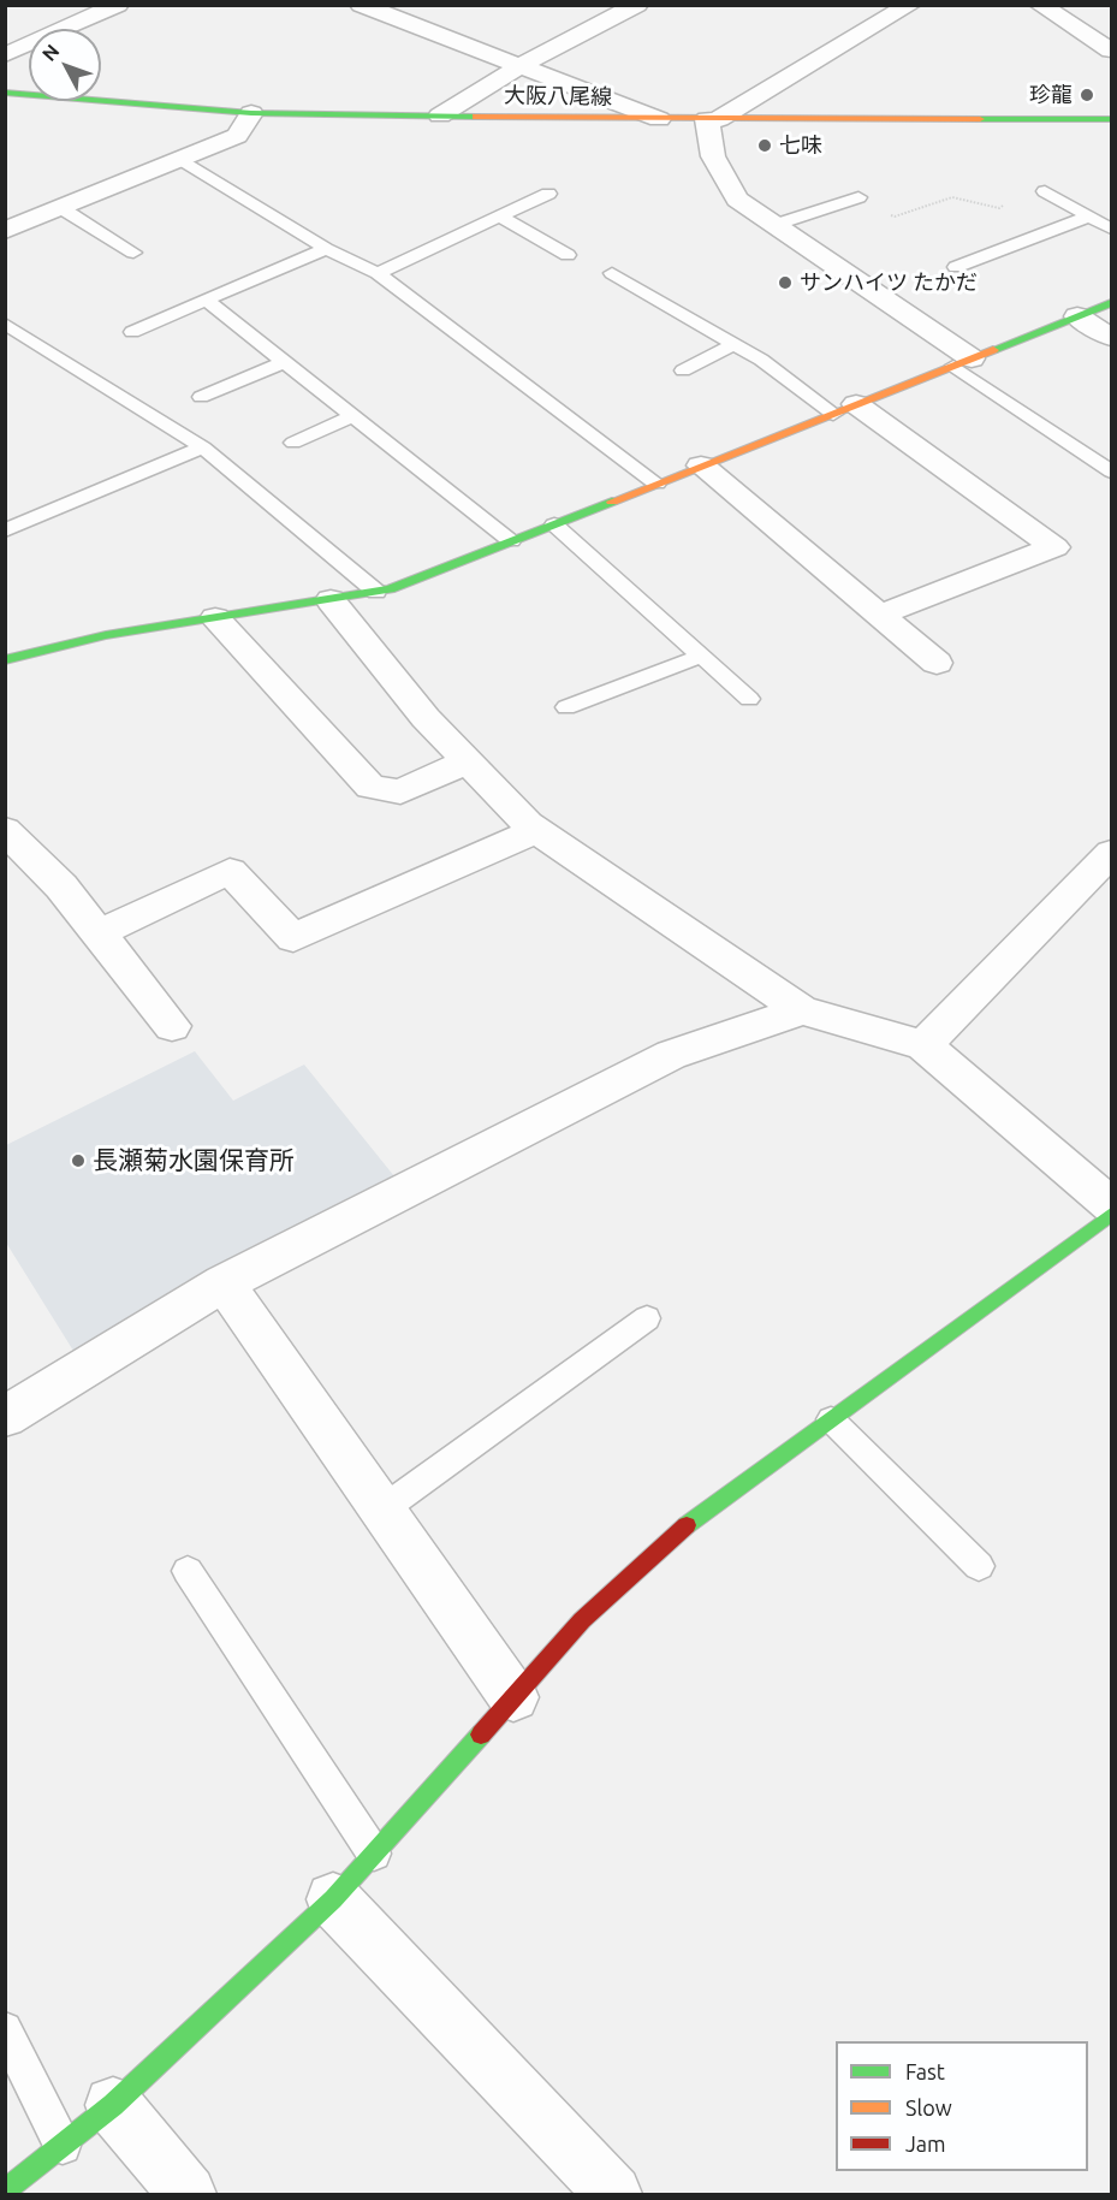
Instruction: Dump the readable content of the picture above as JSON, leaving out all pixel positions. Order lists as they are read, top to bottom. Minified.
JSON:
{"streets":{"street":["大阪八尾線"]},"places":["珍龍","七味","サンハイツ たかだ","長瀬菊水園保育所"],"legend":["Fast","Slow","Jam"],"north":"top left"}
